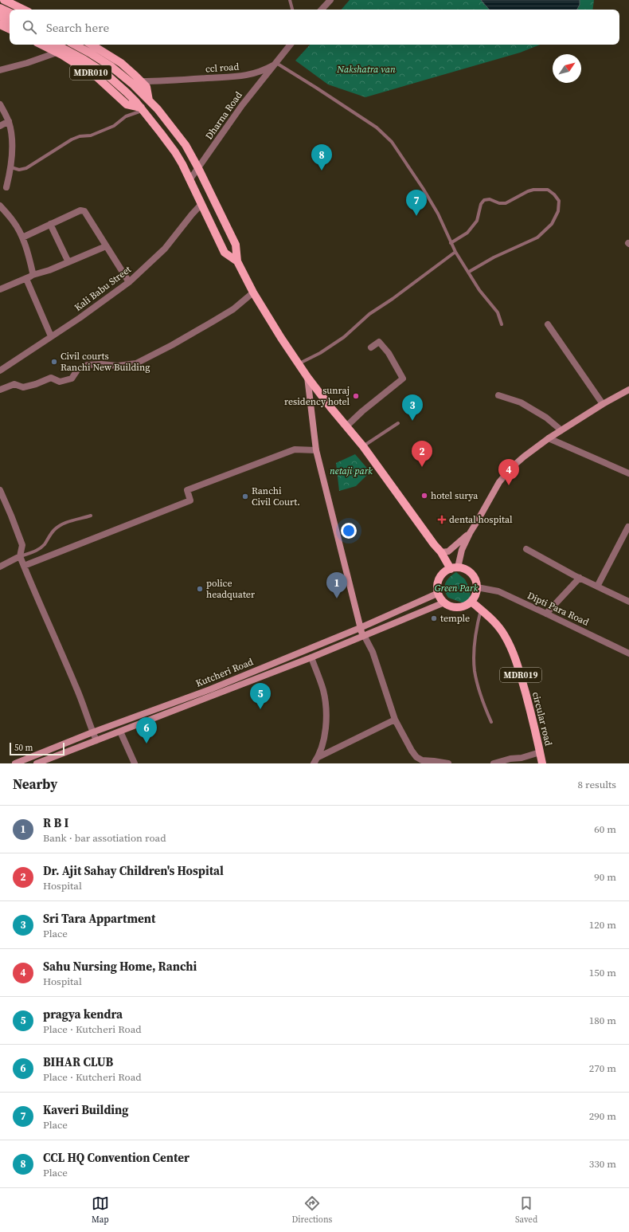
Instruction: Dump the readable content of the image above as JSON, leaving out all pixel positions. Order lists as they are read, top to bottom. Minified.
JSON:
{"streets":{"main road":["MDR010","Kutcheri Road","MDR019","circular road"],"street":["ccl road","Dharna Road","Kali Babu Street","Dipti Para Road"]},"crossings":[["ccl road","MDR010"],["ccl road","Dharna Road"],["Dipti Para Road","Kutcheri Road"],["Dipti Para Road","circular road"],["Kutcheri Road","circular road"]],"parks":["Nakshatra van","netaji park","Green Park"],"places":{"other":["Civil courts Ranchi New Building","sunraj residency hotel","hotel surya","Ranchi Civil Court.","police headquater","temple"],"health":["dental hospital"]},"scale_bar":"50 m","north":"top right","page":{"search":"Search here","pins":["8","7","3","2","4","1","5","6"],"scale":"50 m","heading":["Nearby","8 results"],"list":[{"mark":"1","name":"R B I","note":"Bank · bar assotiation road","value":"60 m"},{"mark":"2","name":"Dr. Ajit Sahay Children's Hospital","note":"Hospital","value":"90 m"},{"mark":"3","name":"Sri Tara Appartment","note":"Place","value":"120 m"},{"mark":"4","name":"Sahu Nursing Home, Ranchi","note":"Hospital","value":"150 m"},{"mark":"5","name":"pragya kendra","note":"Place · Kutcheri Road","value":"180 m"},{"mark":"6","name":"BIHAR CLUB","note":"Place · Kutcheri Road","value":"270 m"},{"mark":"7","name":"Kaveri Building","note":"Place","value":"290 m"},{"mark":"8","name":"CCL HQ Convention Center","note":"Place","value":"330 m"}],"nav":["Map","Directions","Saved"]}}
